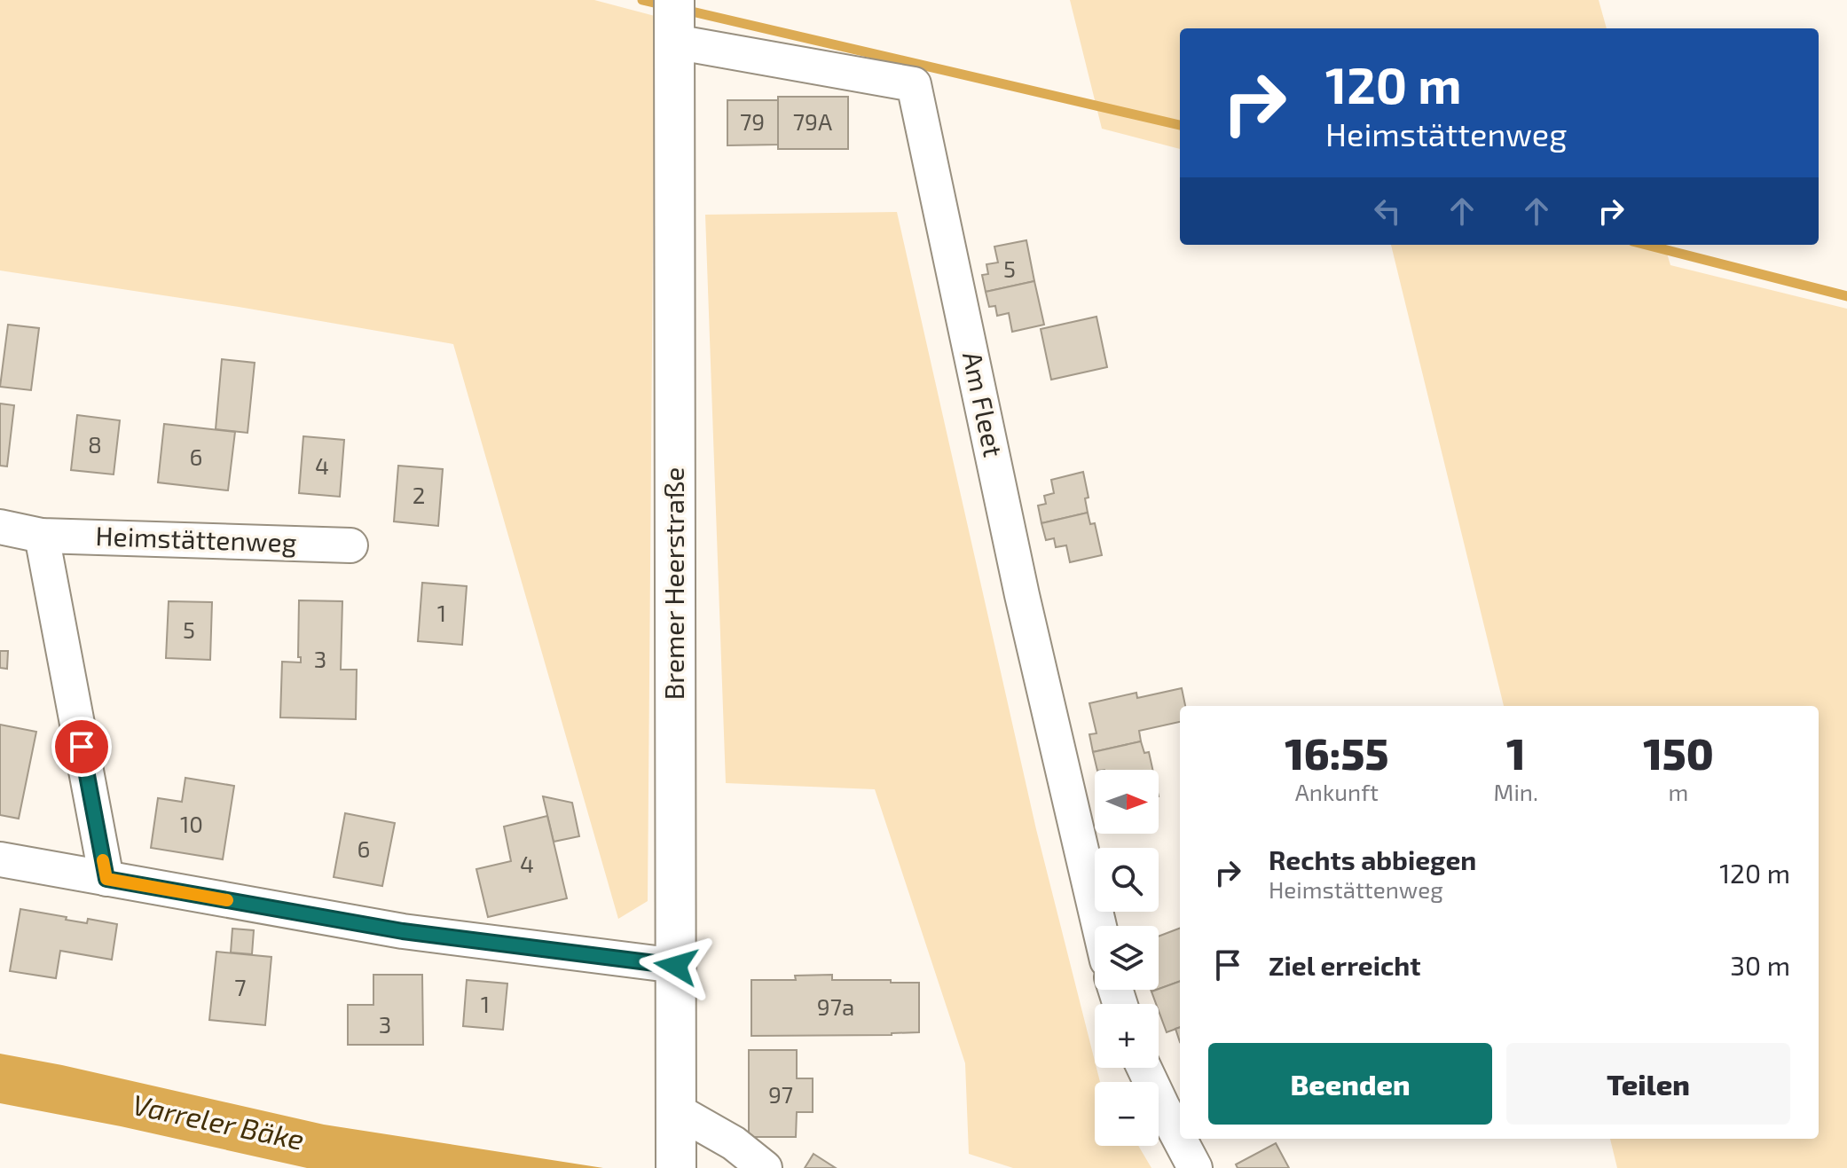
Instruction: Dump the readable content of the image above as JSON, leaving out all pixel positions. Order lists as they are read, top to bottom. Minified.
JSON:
{"streets":{"main road":["Bremer Heerstraße"],"street":["Am Fleet","Heimstättenweg"]},"crossings":[["Am Fleet","Bremer Heerstraße"]],"water":["Varreler Bäke"],"house_numbers":["79","79A","5","8","6","4","2","1","5","3","10","6","4","7","1","97a","3","97"],"north":"right","page":{"turn":["120 m","Heimstättenweg"],"eta":["16:55","Ankunft","1","Min.","150","m"],"map_buttons":["+","−"],"list":[{"name":"Rechts abbiegen","note":"Heimstättenweg","value":"120 m"},{"name":"Ziel erreicht","value":"30 m"}],"buttons":["Beenden","Teilen"]}}
